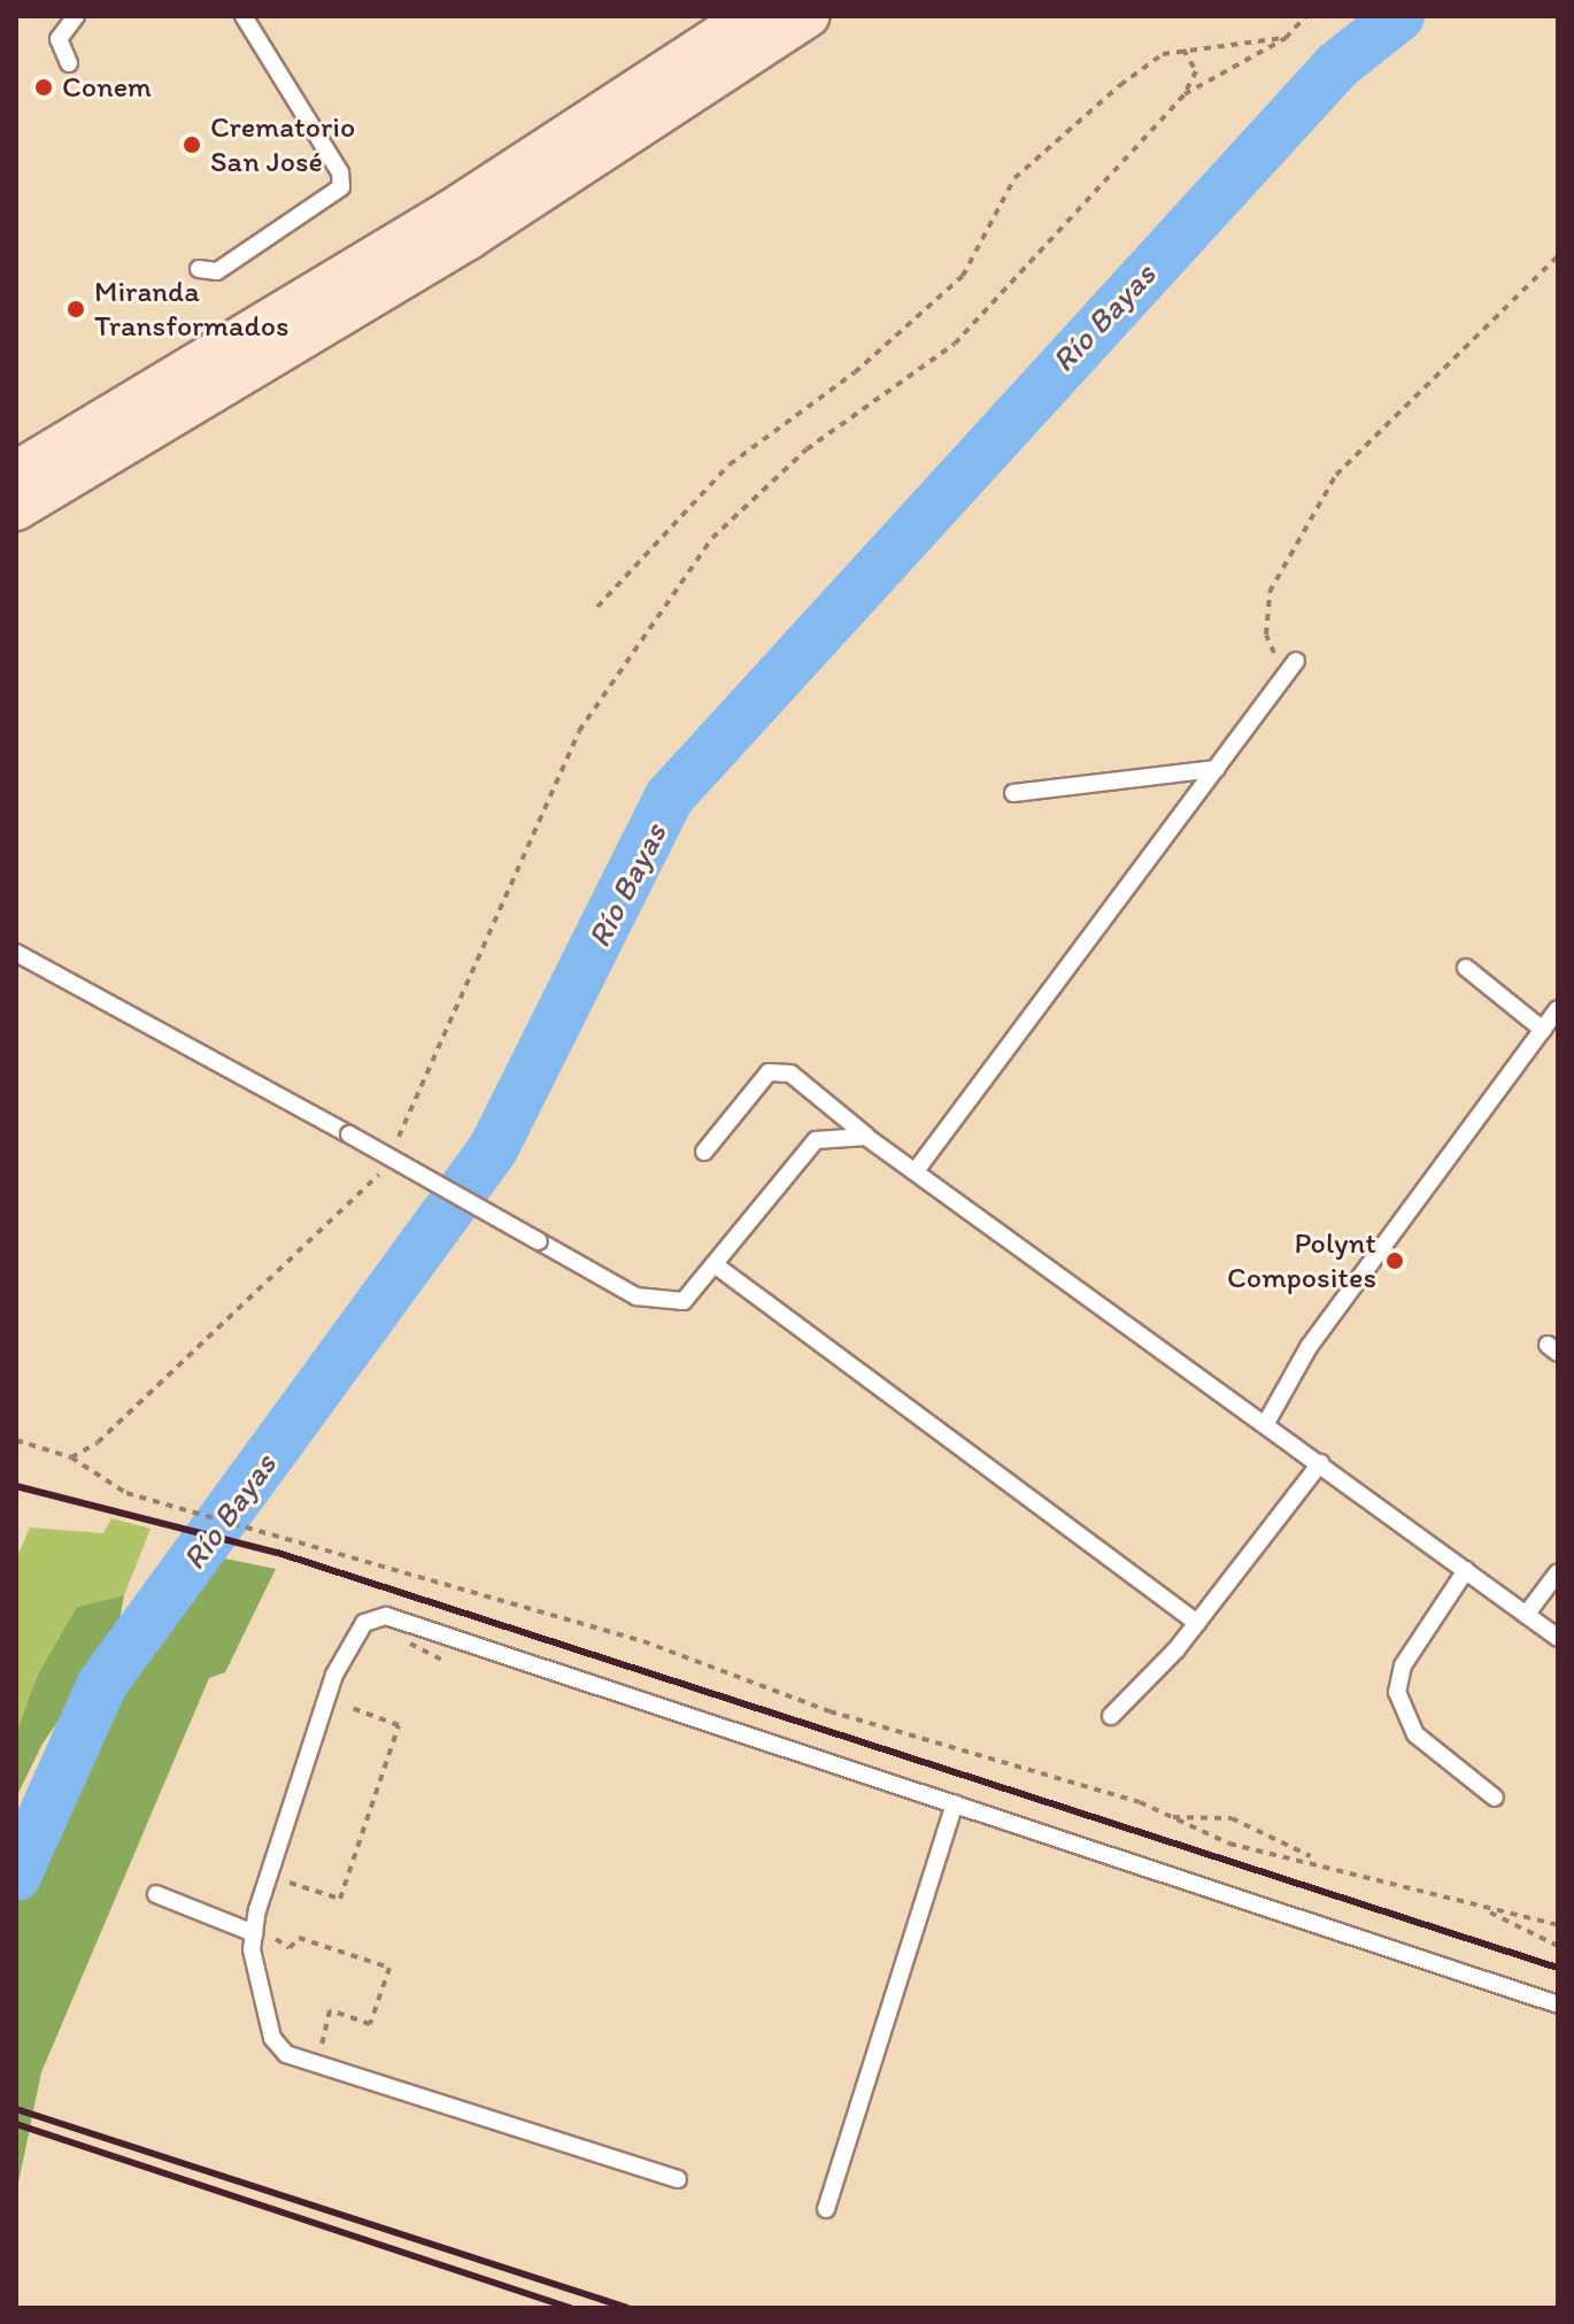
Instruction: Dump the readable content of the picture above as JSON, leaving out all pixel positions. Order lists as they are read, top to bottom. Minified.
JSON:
{"water":["Río Bayas"],"places":["Conem","Crematorio San José","Miranda Transformados","Polynt Composites"]}
